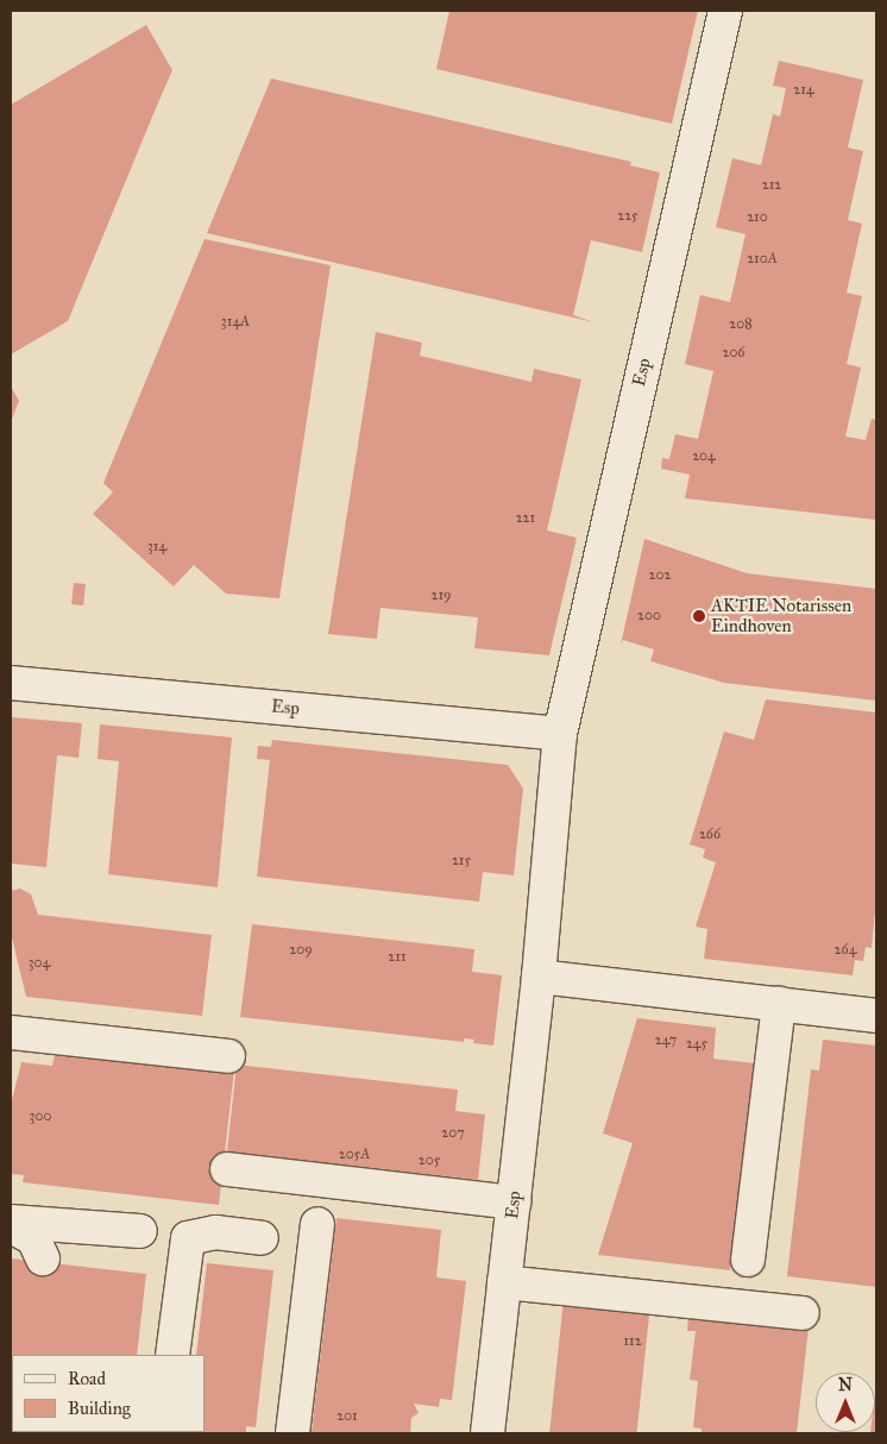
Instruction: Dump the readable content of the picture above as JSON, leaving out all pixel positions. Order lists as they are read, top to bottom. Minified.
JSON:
{"streets":{"street":["Esp"]},"places":["AKTIE Notarissen Eindhoven"],"house_numbers":["214","212","225","210","210A","314A","208","206","204","221","314","202","219","200","266","215","209","264","211","304","247","245","300","207","205A","205","112","201"],"legend":["Road","Building"],"north":"top"}
